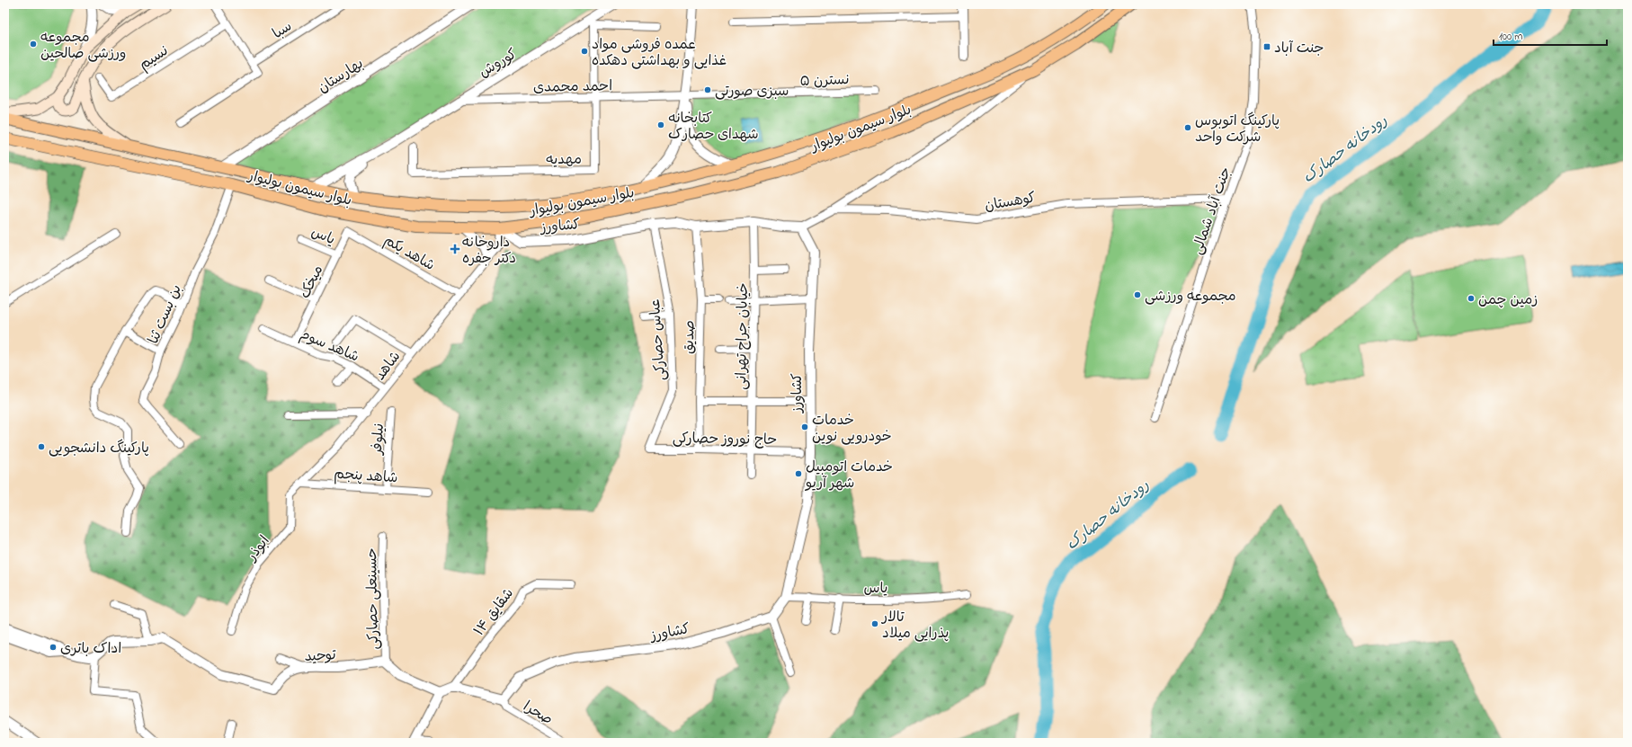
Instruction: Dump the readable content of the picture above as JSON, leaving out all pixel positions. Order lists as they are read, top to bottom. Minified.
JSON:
{"streets":{"main road":["بلوار سیمون بولیوار"],"street":["سبا","نسیم","کوروش","بهارستان","نسترن ۵","احمد محمدی","مهدیه","کوهستان","جنت آباد شمالی","کشاورز","یاس","شاهد یکم","میخک","بن بست ثنا","خیابان جراح تهرانی","صدیق","عباس حصارکی","شاهد سوم","شاهد","حاج نوروز حصارکی","نیلوفر","شاهد پنجم","ابوذر","حسینعلی حصارکی","شقایق ۱۴","توحید","صحرا"]},"crossings":[["کوروش","احمد محمدی"],["بهارستان","بلوار سیمون بولیوار"],["نسترن ۵","احمد محمدی"],["احمد محمدی","مهدیه"],["بلوار سیمون بولیوار","کشاورز"],["بلوار سیمون بولیوار","بن بست ثنا"],["بلوار سیمون بولیوار","شاهد"],["کوهستان","جنت آباد شمالی"],["کوهستان","کشاورز"],["کشاورز","یاس"],["کشاورز","خیابان جراح تهرانی"],["کشاورز","صدیق"],["کشاورز","عباس حصارکی"],["کشاورز","شاهد"],["کشاورز","صحرا"],["یاس","میخک"],["شاهد یکم","میخک"],["شاهد یکم","شاهد"],["میخک","شاهد سوم"],["خیابان جراح تهرانی","حاج نوروز حصارکی"],["صدیق","حاج نوروز حصارکی"],["عباس حصارکی","حاج نوروز حصارکی"],["شاهد سوم","شاهد"],["شاهد","شاهد پنجم"],["شاهد","ابوذر"],["نیلوفر","شاهد پنجم"],["شاهد پنجم","ابوذر"],["حسینعلی حصارکی","توحید"]],"water":["رودخانه حصارک"],"places":{"other":["مجموعه ورزشی صالحین","عمده فروشی مواد غذایی و بهداشتی دهکده","سبزی صورتی","کتابخانه شهدای حصارک","پارکینگ اتوبوس شرکت واحد","مجموعه ورزشی","زمین چمن","خدمات خودرویی نوین","پارکینگ دانشجویی","خدمات اتومبیل شهر آریو","تالار پذرایی میلاد","اداک باتری"],"transit":["جنت آباد"],"health":["داروخانه دکتر جفره"]},"scale_bar":"100 m"}
